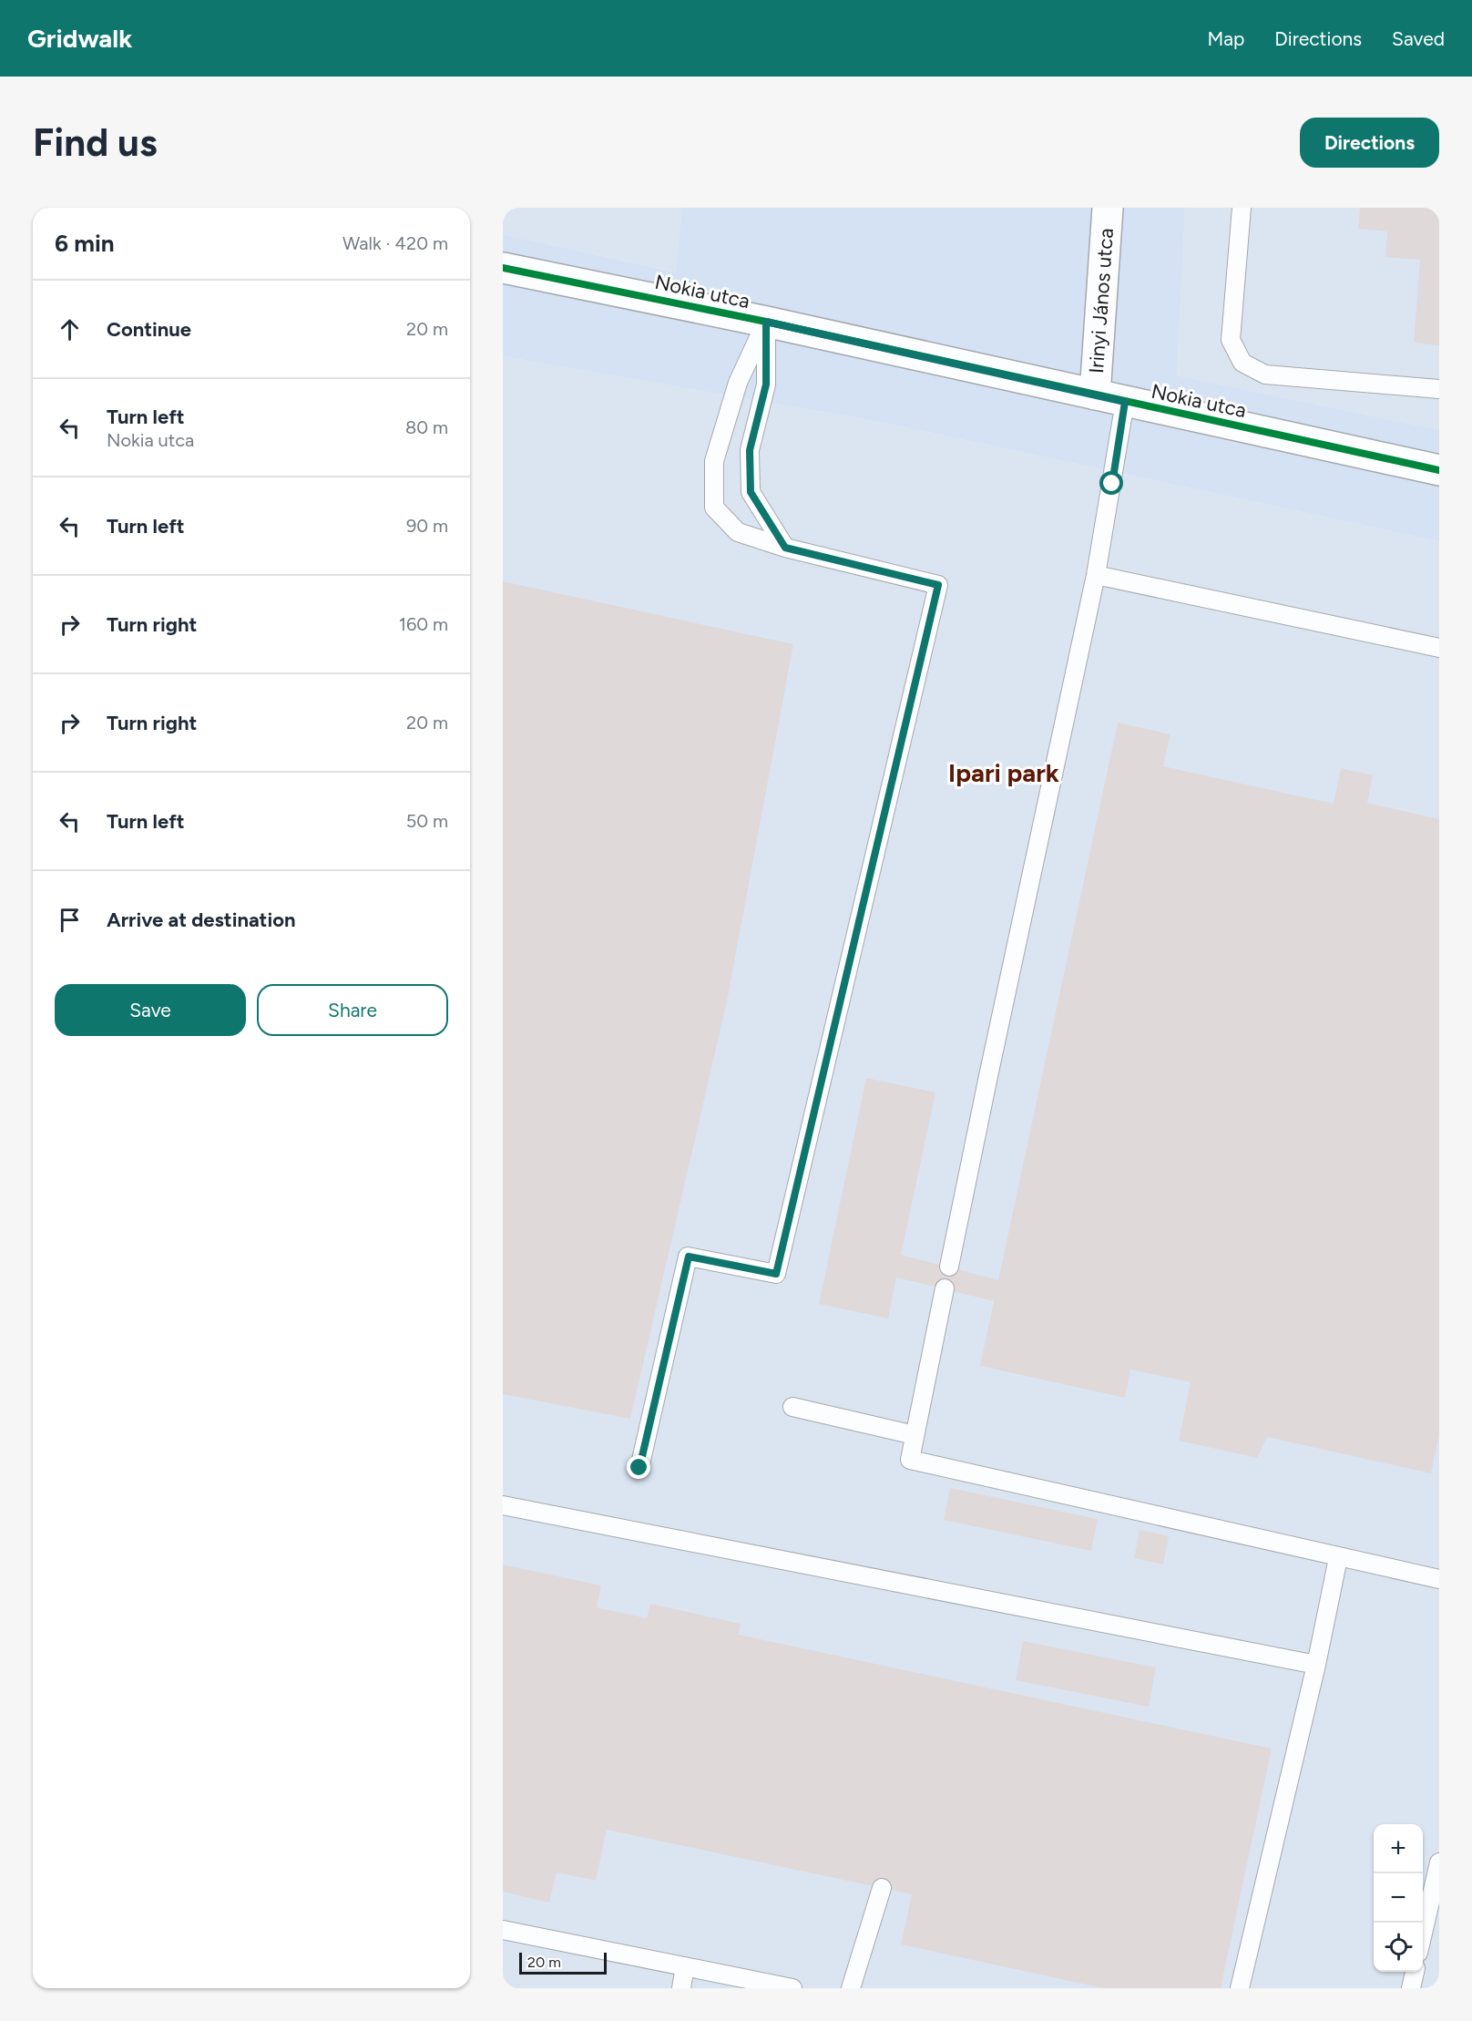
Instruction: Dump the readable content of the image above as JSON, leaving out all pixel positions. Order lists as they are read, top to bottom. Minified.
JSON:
{"streets":{"street":["Nokia utca","Irinyi János utca"]},"crossings":[["Nokia utca","Irinyi János utca"]],"districts":["Ipari park"],"scale_bar":"20 m","page":{"header":"Gridwalk","nav":["Map","Directions","Saved"],"buttons":["Directions",["Save","Share"]],"title":"Find us","heading":["6 min","Walk · 420 m"],"list":[["Continue","20 m"],["Turn left","Nokia utca","80 m"],["Turn left","90 m"],["Turn right","160 m"],["Turn right","20 m"],["Turn left","50 m"],"Arrive at destination"],"map_buttons":["+","−"],"scale":"20 m"}}
